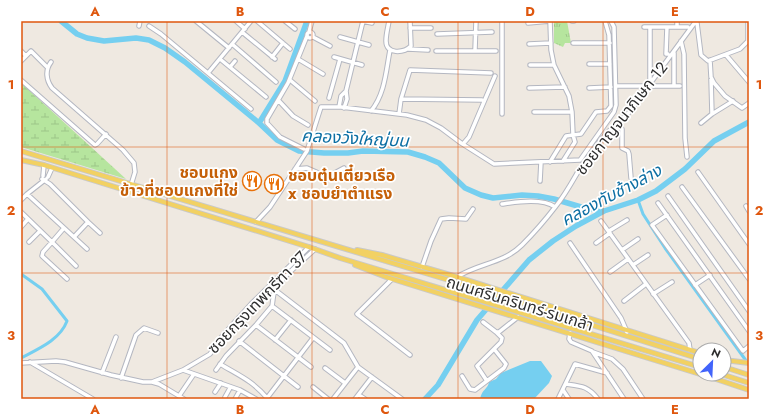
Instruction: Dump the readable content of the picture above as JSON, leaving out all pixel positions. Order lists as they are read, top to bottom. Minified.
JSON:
{"streets":{"main road":["ถนนศรีนครินทร์-ร่มเกล้า"],"street":["ซอยกาญจนาภิเษก 12","ซอยกรุงเทพกรีฑา 37"]},"crossings":[["ซอยกาญจนาภิเษก 12","ถนนศรีนครินทร์-ร่มเกล้า"],["ซอยกรุงเทพกรีฑา 37","ถนนศรีนครินทร์-ร่มเกล้า"]],"water":["คลองวังใหญ่บน","คลองทับช้างล่าง"],"places":{"restaurant":["ชอบแกง ข้าวที่ชอบแกงที่ใช่","ชอบตุ๋นเตี๋ยวเรือ x ชอบยำตำแรง"]},"north":"top right","grid":{"columns":["A","B","C","D","E"],"rows":["1","2","3"]}}
